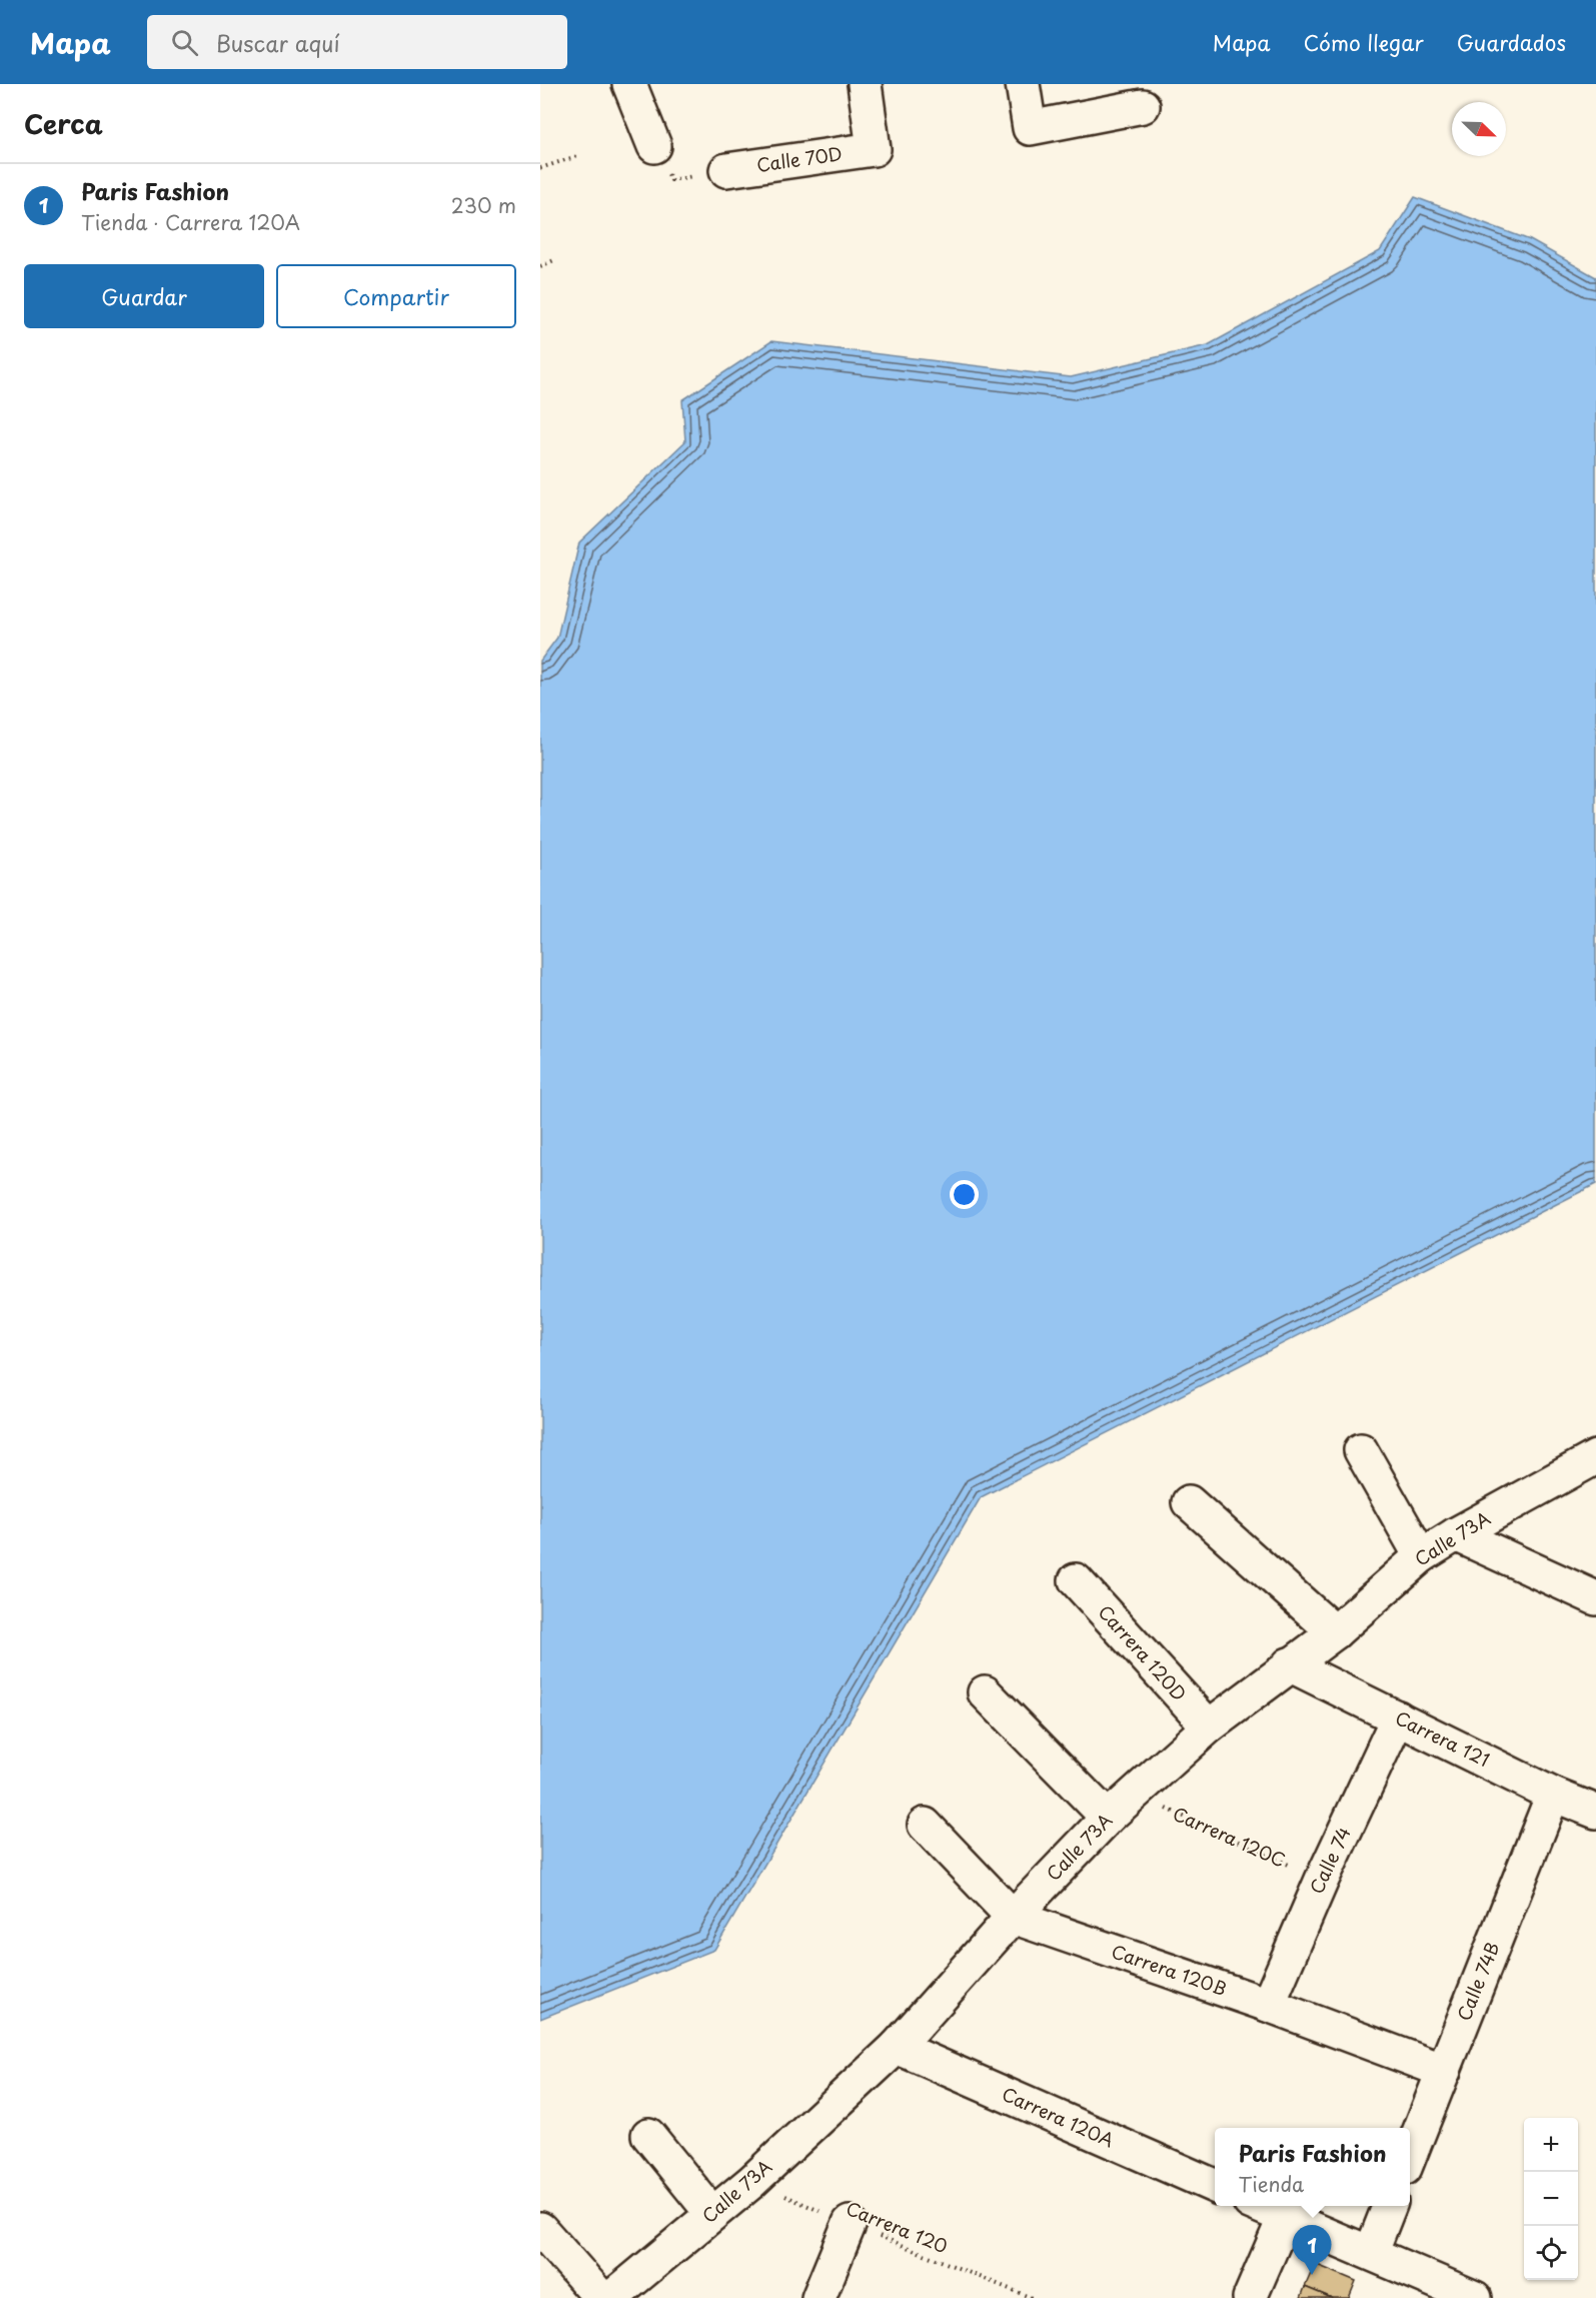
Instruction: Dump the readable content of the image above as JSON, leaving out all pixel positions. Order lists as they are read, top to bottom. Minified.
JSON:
{"streets":{"street":["Calle 70D","Calle 73A","Carrera 120D","Carrera 121","Calle 74","Carrera 120B","Calle 74B","Carrera 120A"],"path":["Carrera 120C","Carrera 120"]},"crossings":[["Calle 73A","Carrera 120D"],["Calle 73A","Carrera 121"],["Calle 73A","Carrera 120C"],["Calle 73A","Carrera 120B"],["Calle 73A","Carrera 120A"],["Calle 73A","Carrera 120"],["Carrera 121","Calle 74"],["Carrera 121","Calle 74B"],["Carrera 120C","Calle 74"],["Calle 74","Carrera 120B"],["Carrera 120B","Calle 74B"]],"north":"bottom right","page":{"header":"Mapa","search":"Buscar aquí","nav":["Mapa","Cómo llegar","Guardados"],"heading":"Cerca","list":[{"mark":"1","name":"Paris Fashion","note":"Tienda · Carrera 120A","value":"230 m"}],"buttons":["Guardar","Compartir"],"map_buttons":["+","−"],"popup":["Paris Fashion","Tienda"],"pins":"1"}}
